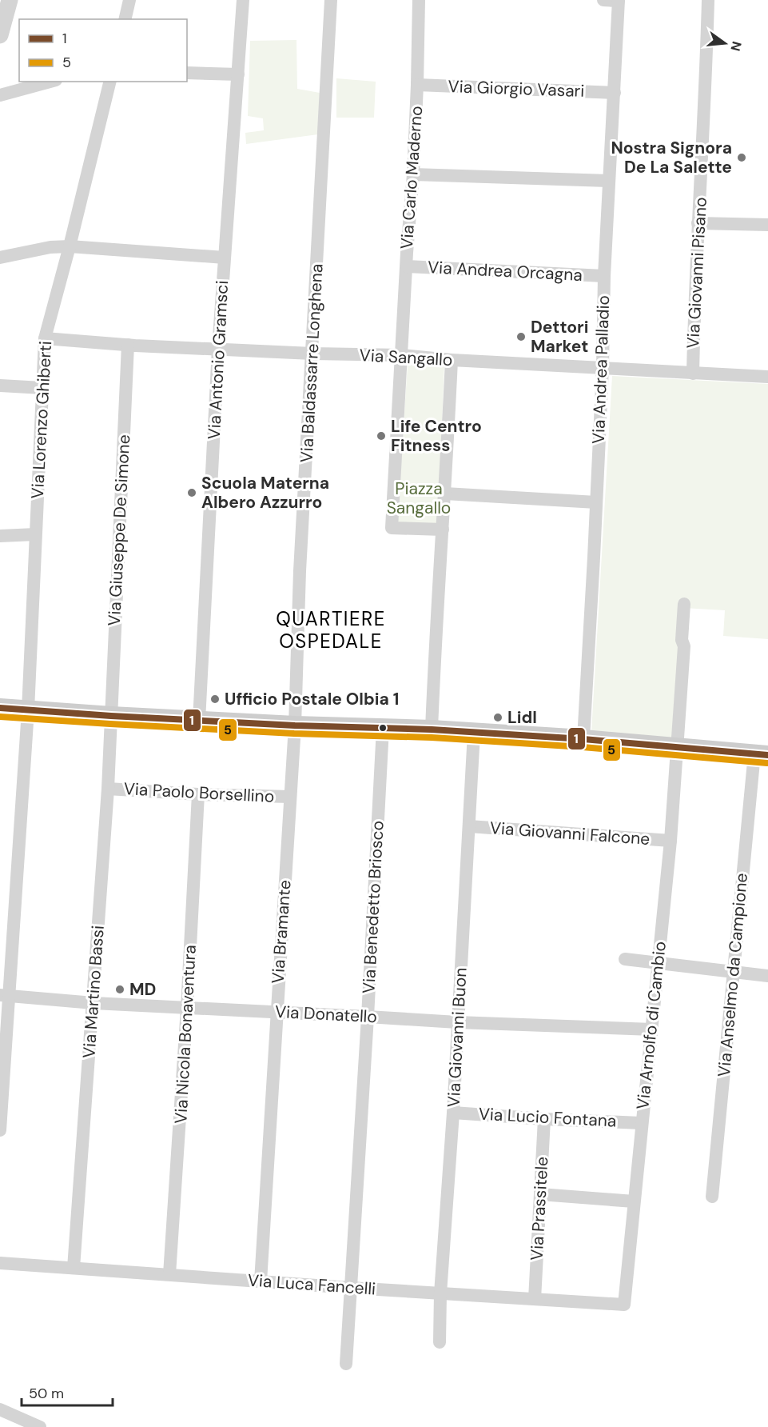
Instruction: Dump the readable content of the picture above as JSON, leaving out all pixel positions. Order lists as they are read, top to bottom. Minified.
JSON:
{"streets":{"street":["Via Giorgio Vasari","Via Carlo Maderno","Via Andrea Orcagna","Via Giovanni Pisano","Via Sangallo","Via Antonio Gramsci","Via Baldassarre Longhena","Via Andrea Palladio","Via Lorenzo Ghiberti","Via Giuseppe De Simone","Via Paolo Borsellino","Via Giovanni Falcone","Via Benedetto Briosco","Via Bramante","Via Anselmo da Campione","Via Martino Bassi","Via Donatello","Via Arnolfo di Cambio","Via Nicola Bonaventura","Via Giovanni Buon","Via Lucio Fontana","Via Prassitele","Via Luca Fancelli"]},"crossings":[["Via Giorgio Vasari","Via Carlo Maderno"],["Via Giorgio Vasari","Via Andrea Palladio"],["Via Carlo Maderno","Via Andrea Orcagna"],["Via Carlo Maderno","Via Sangallo"],["Via Andrea Orcagna","Via Andrea Palladio"],["Via Giovanni Pisano","Via Sangallo"],["Via Sangallo","Via Antonio Gramsci"],["Via Sangallo","Via Baldassarre Longhena"],["Via Sangallo","Via Andrea Palladio"],["Via Sangallo","Via Lorenzo Ghiberti"],["Via Sangallo","Via Giuseppe De Simone"],["Via Baldassarre Longhena","Via Bramante"],["Via Lorenzo Ghiberti","Via Donatello"],["Via Giuseppe De Simone","Via Martino Bassi"],["Via Paolo Borsellino","Via Bramante"],["Via Paolo Borsellino","Via Martino Bassi"],["Via Paolo Borsellino","Via Nicola Bonaventura"],["Via Giovanni Falcone","Via Arnolfo di Cambio"],["Via Giovanni Falcone","Via Giovanni Buon"],["Via Benedetto Briosco","Via Donatello"],["Via Benedetto Briosco","Via Luca Fancelli"],["Via Bramante","Via Donatello"],["Via Bramante","Via Luca Fancelli"],["Via Martino Bassi","Via Donatello"],["Via Martino Bassi","Via Luca Fancelli"],["Via Donatello","Via Arnolfo di Cambio"],["Via Donatello","Via Nicola Bonaventura"],["Via Donatello","Via Giovanni Buon"],["Via Arnolfo di Cambio","Via Lucio Fontana"],["Via Arnolfo di Cambio","Via Luca Fancelli"],["Via Nicola Bonaventura","Via Luca Fancelli"],["Via Giovanni Buon","Via Lucio Fontana"],["Via Giovanni Buon","Via Luca Fancelli"],["Via Lucio Fontana","Via Prassitele"],["Via Prassitele","Via Luca Fancelli"]],"districts":["QUARTIERE OSPEDALE"],"parks":["Piazza Sangallo"],"places":["Nostra Signora De La Salette","Dettori Market","Life Centro Fitness","Scuola Materna Albero Azzurro","Ufficio Postale Olbia 1","Lidl","MD"],"lines":["transit line 1","transit line 5"],"legend":["1","5"],"scale_bar":"50 m","north":"right"}
